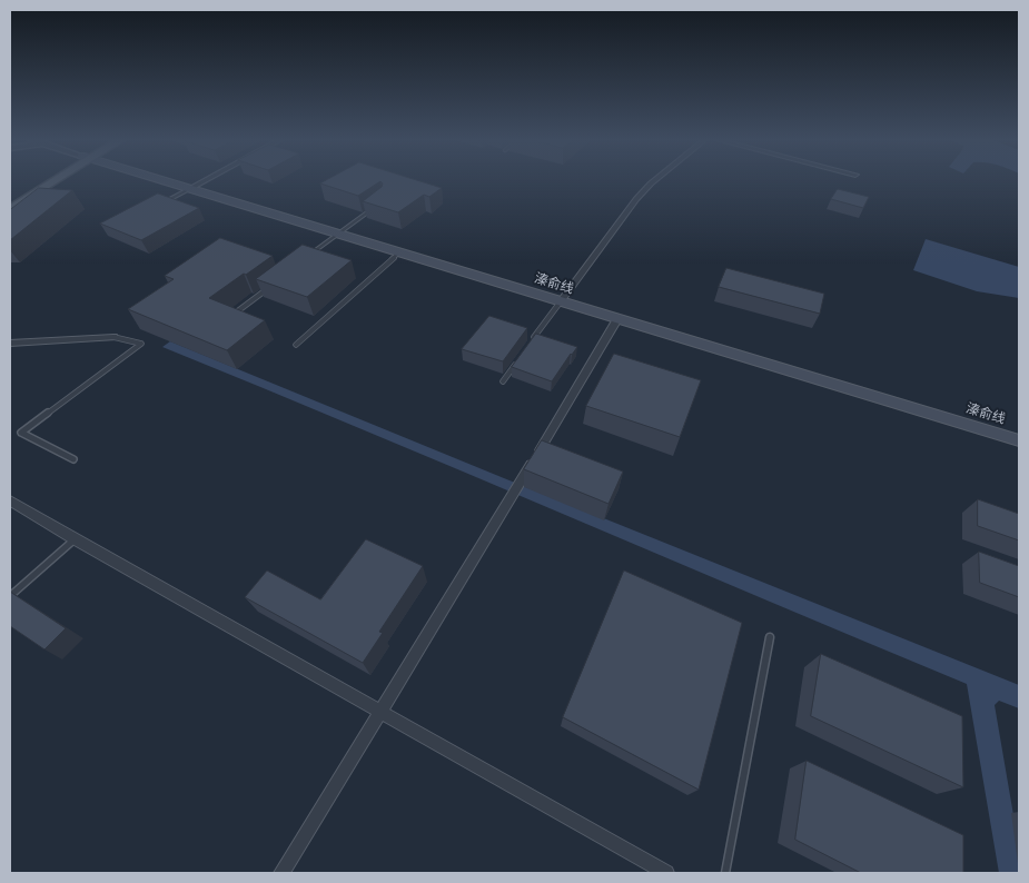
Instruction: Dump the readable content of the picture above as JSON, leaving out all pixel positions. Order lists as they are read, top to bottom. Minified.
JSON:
{"streets":{"main road":["溱俞线"]}}
